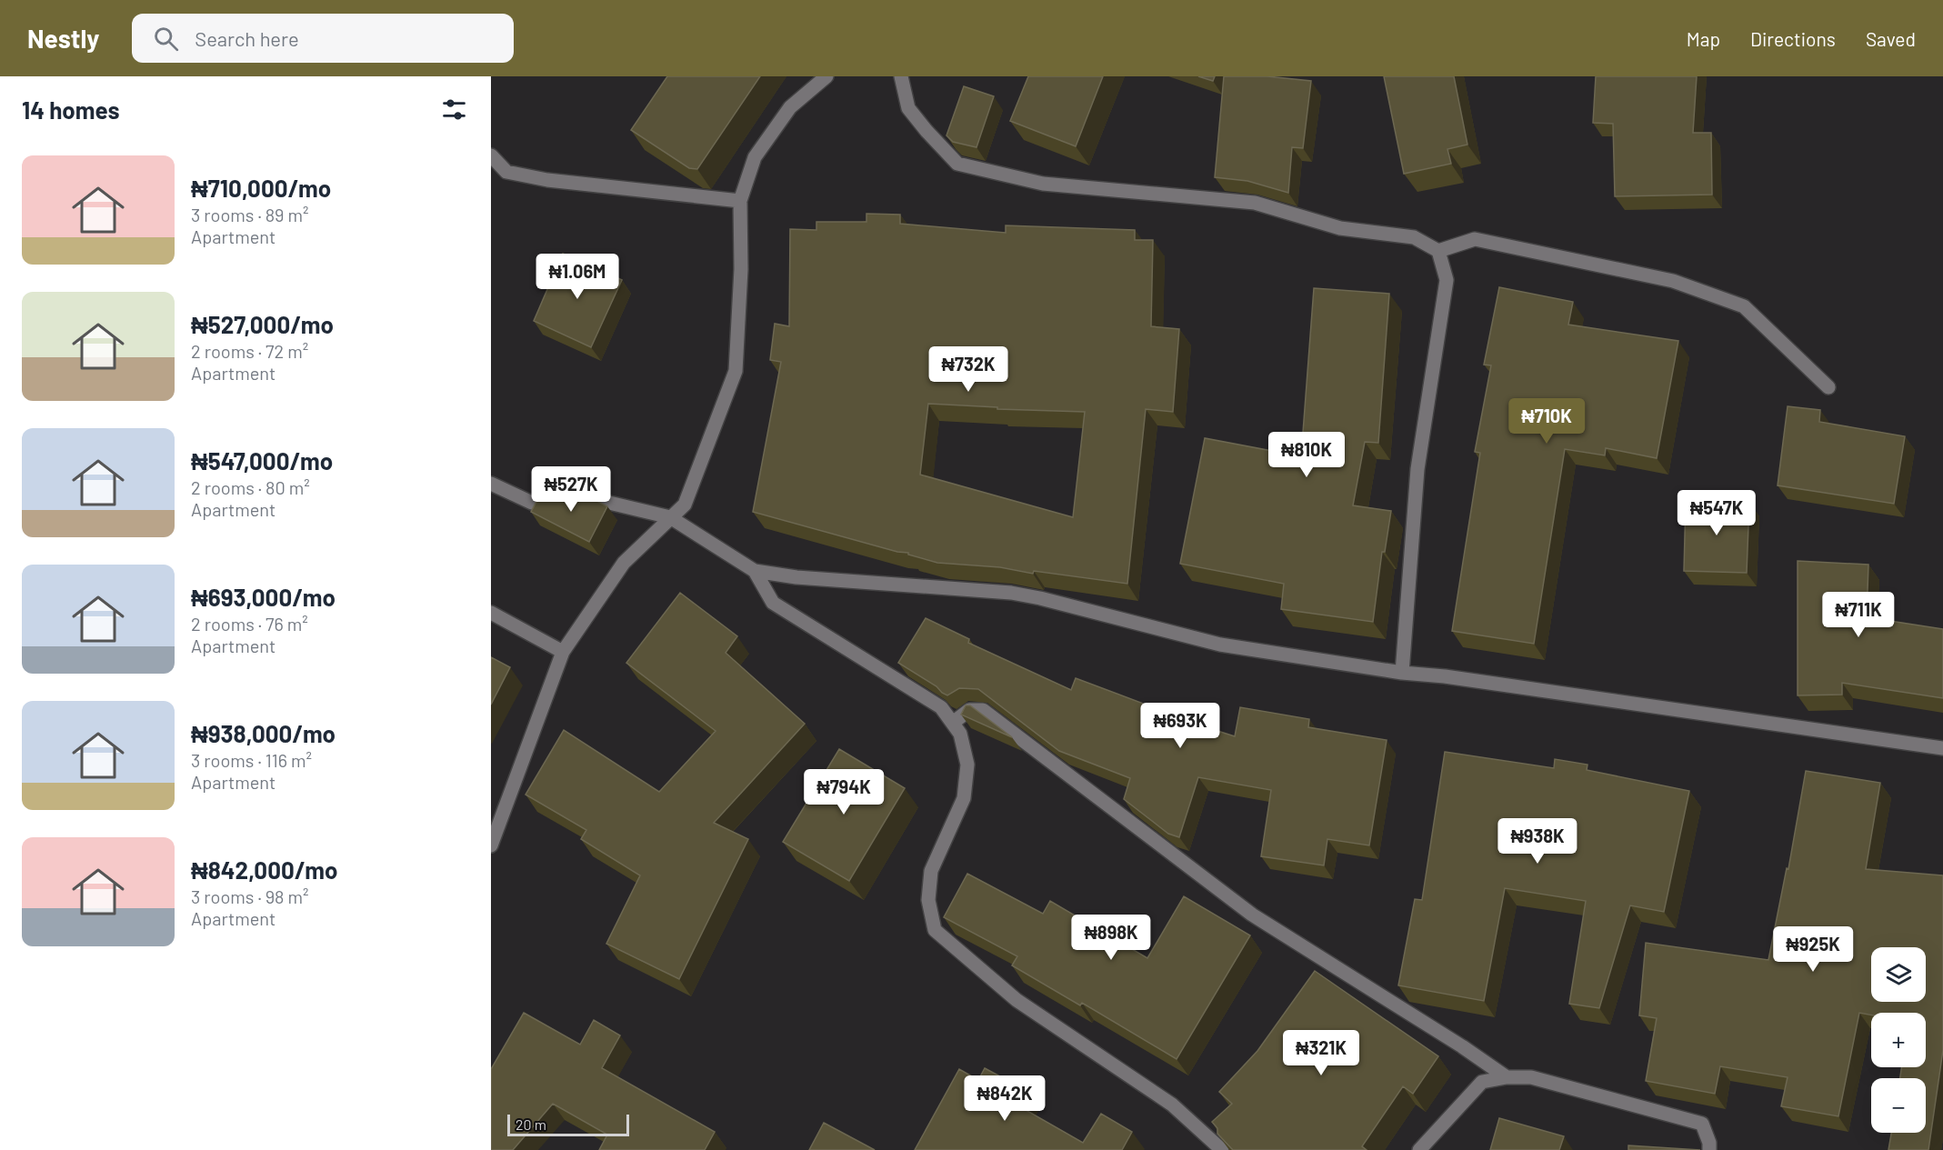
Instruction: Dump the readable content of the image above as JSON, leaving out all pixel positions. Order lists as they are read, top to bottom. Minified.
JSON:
{"scale_bar":"20 m","page":{"header":"Nestly","search":"Search here","nav":["Map","Directions","Saved"],"heading":"14 homes","list":[{"name":"₦710,000/mo","note":"3 rooms · 89 m² · Apartment"},{"name":"₦527,000/mo","note":"2 rooms · 72 m² · Apartment"},{"name":"₦547,000/mo","note":"2 rooms · 80 m² · Apartment"},{"name":"₦693,000/mo","note":"2 rooms · 76 m² · Apartment"},{"name":"₦938,000/mo","note":"3 rooms · 116 m² · Apartment"},{"name":"₦842,000/mo","note":"3 rooms · 98 m² · Apartment"}],"price":["₦1.06M","₦732K","₦710K","₦810K","₦527K","₦547K","₦711K","₦693K","₦794K","₦938K","₦898K","₦925K","₦321K","₦842K"],"map_buttons":["+","−"],"scale":"20 m"}}
